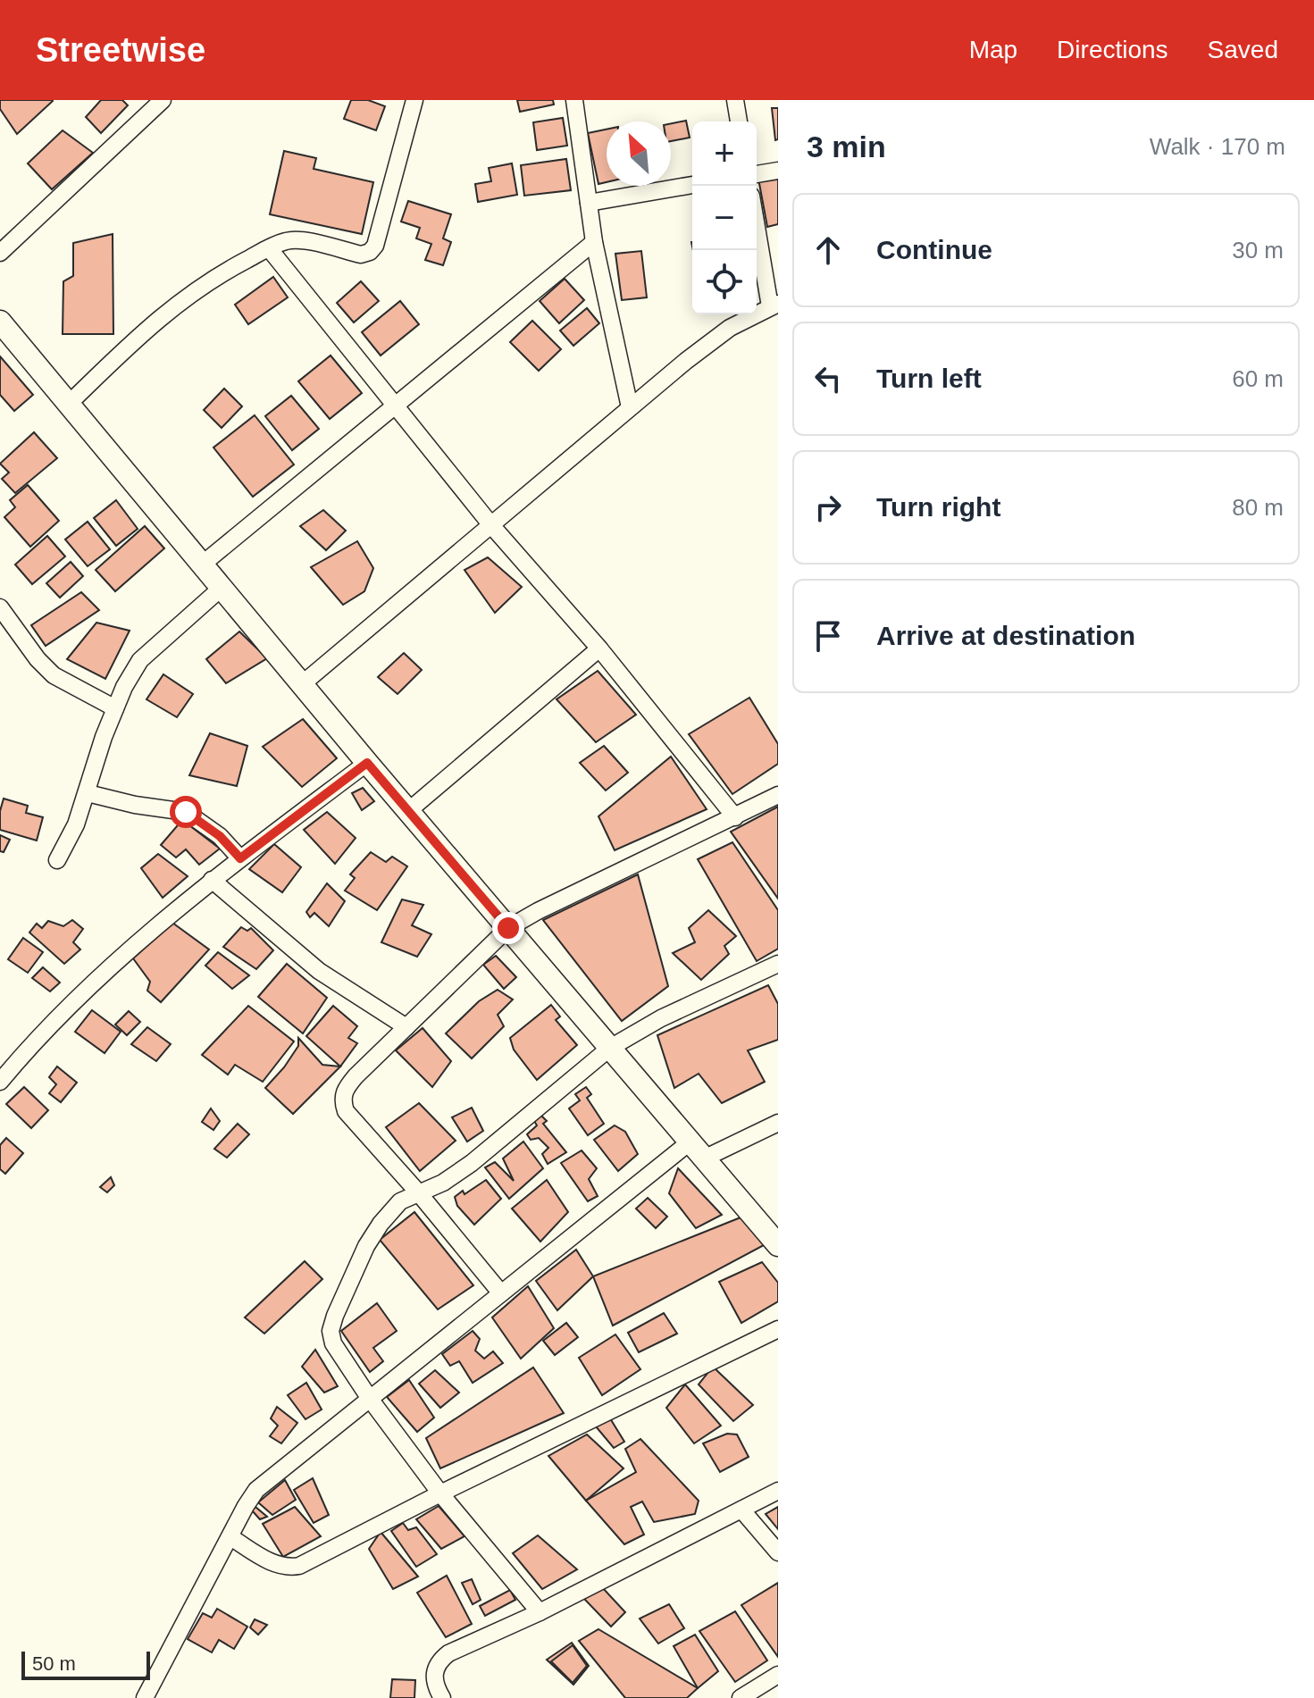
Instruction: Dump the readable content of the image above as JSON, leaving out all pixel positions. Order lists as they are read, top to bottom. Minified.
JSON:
{"scale_bar":"50 m","north":"top left","page":{"header":"Streetwise","nav":["Map","Directions","Saved"],"heading":["3 min","Walk · 170 m"],"map_buttons":["+","−"],"list":[["Continue","30 m"],["Turn left","60 m"],["Turn right","80 m"],"Arrive at destination"],"scale":"50 m"}}
